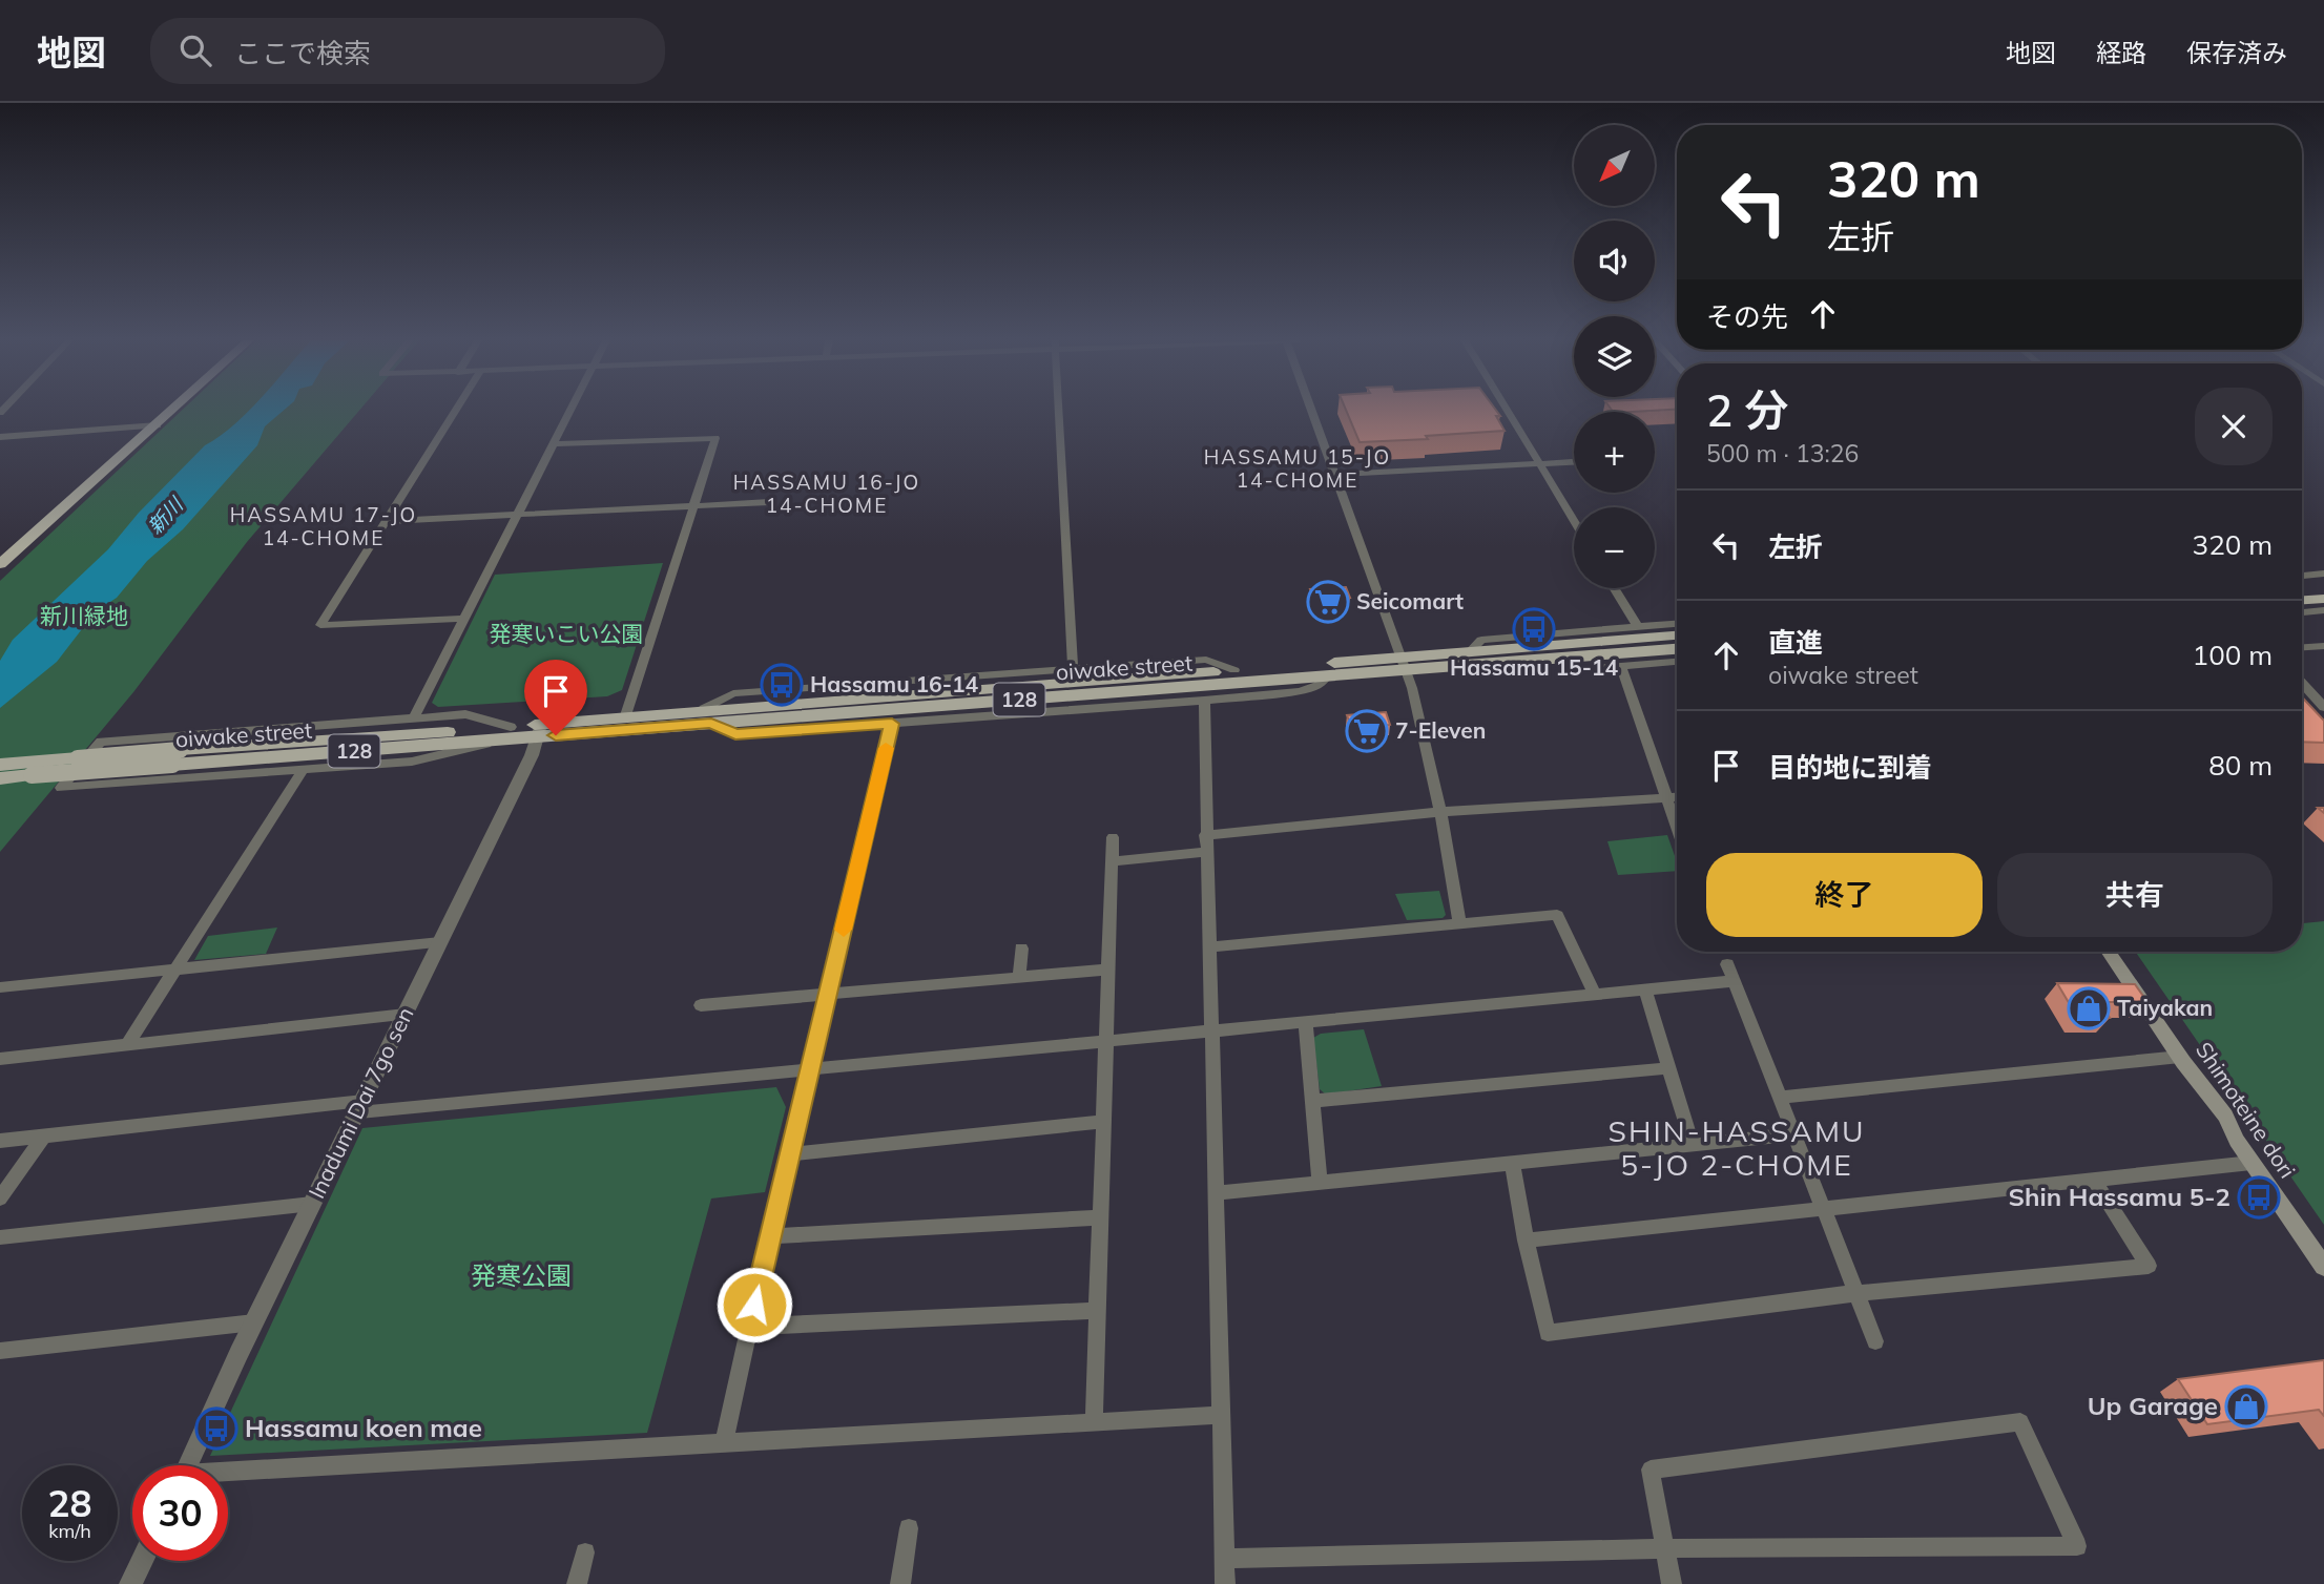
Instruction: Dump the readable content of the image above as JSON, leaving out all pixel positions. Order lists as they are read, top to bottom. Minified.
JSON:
{"streets":{"main road":["oiwake street","128","Shimoteine dori"],"street":["Inadumi Dai 7go sen"]},"crossings":[["oiwake street","128"],["oiwake street","Inadumi Dai 7go sen"],["128","Inadumi Dai 7go sen"]],"districts":["HASSAMU 15-JO 14-CHOME","HASSAMU 16-JO 14-CHOME","HASSAMU 17-JO 14-CHOME","SHIN-HASSAMU 5-JO 2-CHOME"],"water":["新川"],"parks":["新川緑地","発寒いこい公園","発寒公園"],"places":{"supermarket":["Seicomart","7-Eleven"],"bus stop":["Hassamu 15-14","Hassamu 16-14","Shin Hassamu 5-2","Hassamu koen mae"],"shop":["Taiyakan","Up Garage"]},"north":"bottom left","page":{"header":"地図","search":"ここで検索","nav":["地図","経路","保存済み"],"map_buttons":["+","−"],"turn":["320 m","左折"],"then":"その先","heading":["2 分","500 m · 13:26"],"list":[{"name":"左折","value":"320 m"},{"name":"直進","note":"oiwake street","value":"100 m"},{"name":"目的地に到着","value":"80 m"}],"buttons":["終了","共有"],"speed":"28 km/h","limit":"30"}}
